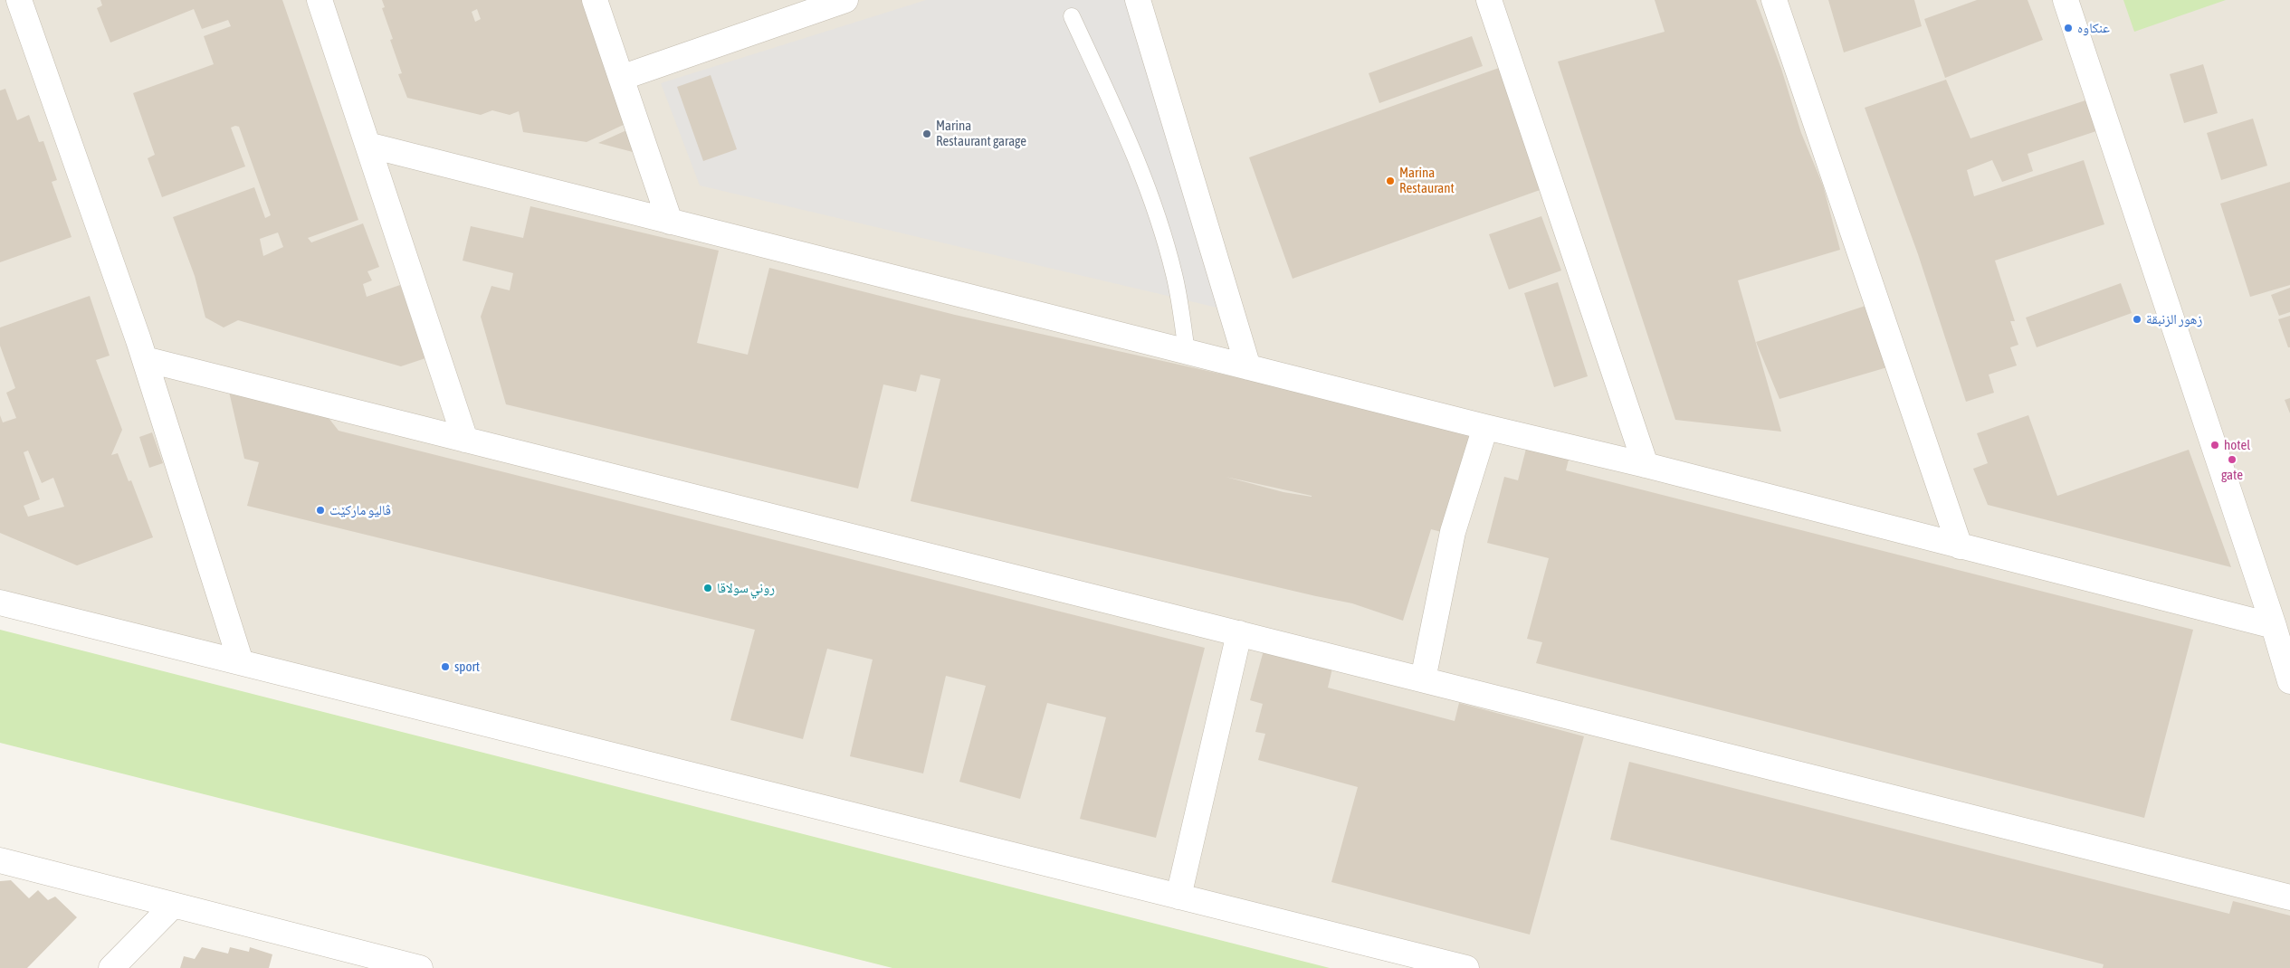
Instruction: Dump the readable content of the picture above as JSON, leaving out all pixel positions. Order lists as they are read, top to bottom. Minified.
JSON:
{"places":["عنكاوه","Marina Restaurant garage","Marina Restaurant","زهور الزنبقة","hotel","gate","ڤالیو مارکێت","روني سولاقا","sport"]}
